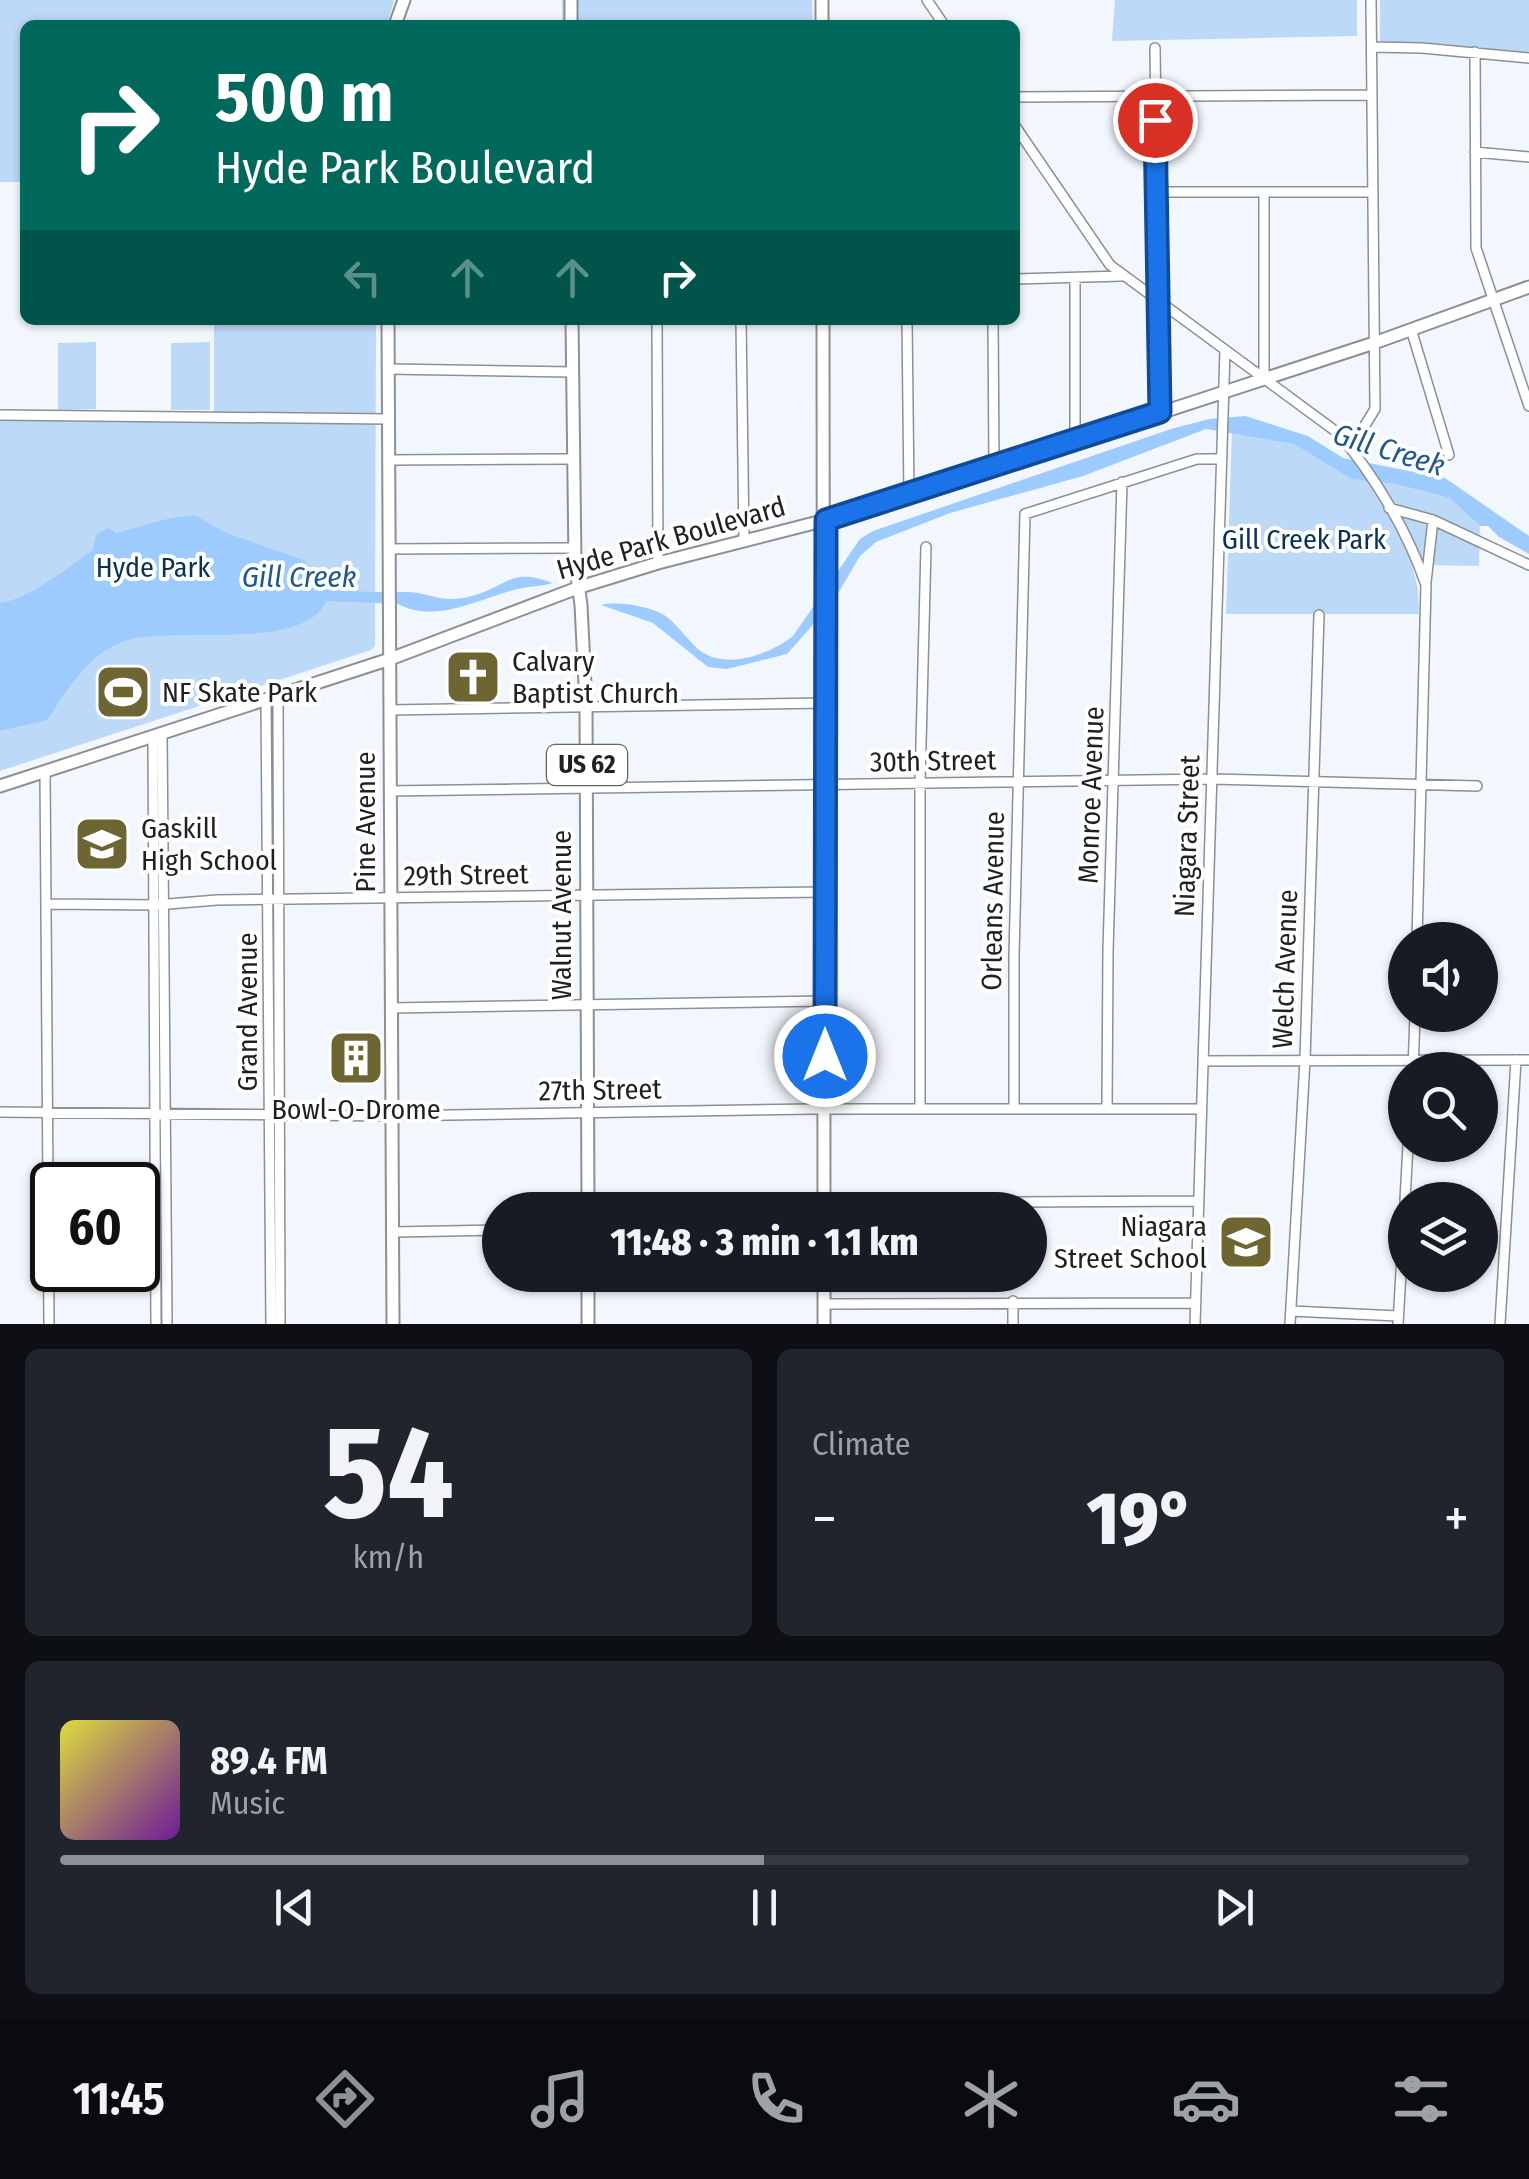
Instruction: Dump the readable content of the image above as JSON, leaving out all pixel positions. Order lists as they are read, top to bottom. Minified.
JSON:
{"streets":{"main road":["Hyde Park Boulevard","US 62","Pine Avenue","Walnut Avenue"],"street":["30th Street","Monroe Avenue","Niagara Street","29th Street","Orleans Avenue","Welch Avenue","Grand Avenue","27th Street"]},"crossings":[["Hyde Park Boulevard","Pine Avenue"],["Hyde Park Boulevard","Niagara Street"],["Hyde Park Boulevard","Walnut Avenue"],["Hyde Park Boulevard","Grand Avenue"],["30th Street","Monroe Avenue"],["30th Street","Pine Avenue"],["30th Street","Niagara Street"],["30th Street","Orleans Avenue"],["30th Street","Walnut Avenue"],["30th Street","Welch Avenue"],["Monroe Avenue","Orleans Avenue"],["Monroe Avenue","27th Street"],["Pine Avenue","29th Street"],["Pine Avenue","27th Street"],["Niagara Street","27th Street"],["29th Street","Walnut Avenue"],["29th Street","Grand Avenue"],["Orleans Avenue","27th Street"],["Walnut Avenue","27th Street"],["Grand Avenue","27th Street"]],"water":["Gill Creek"],"parks":["Gill Creek Park","Hyde Park"],"places":{"church":["Calvary Baptist Church"],"sports":["NF Skate Park"],"school or university":["Gaskill High School","Niagara Street School"],"building":["Bowl-O-Drome"]},"page":{"turn":["500 m","Hyde Park Boulevard"],"limit":"60","trip":"11:48 · 3 min · 1.1 km","tile":[["54","km/h"],"Climate"],"heat":["−","19°","+"],"song":["89.4 FM","Music"],"tabs":"11:45"}}
